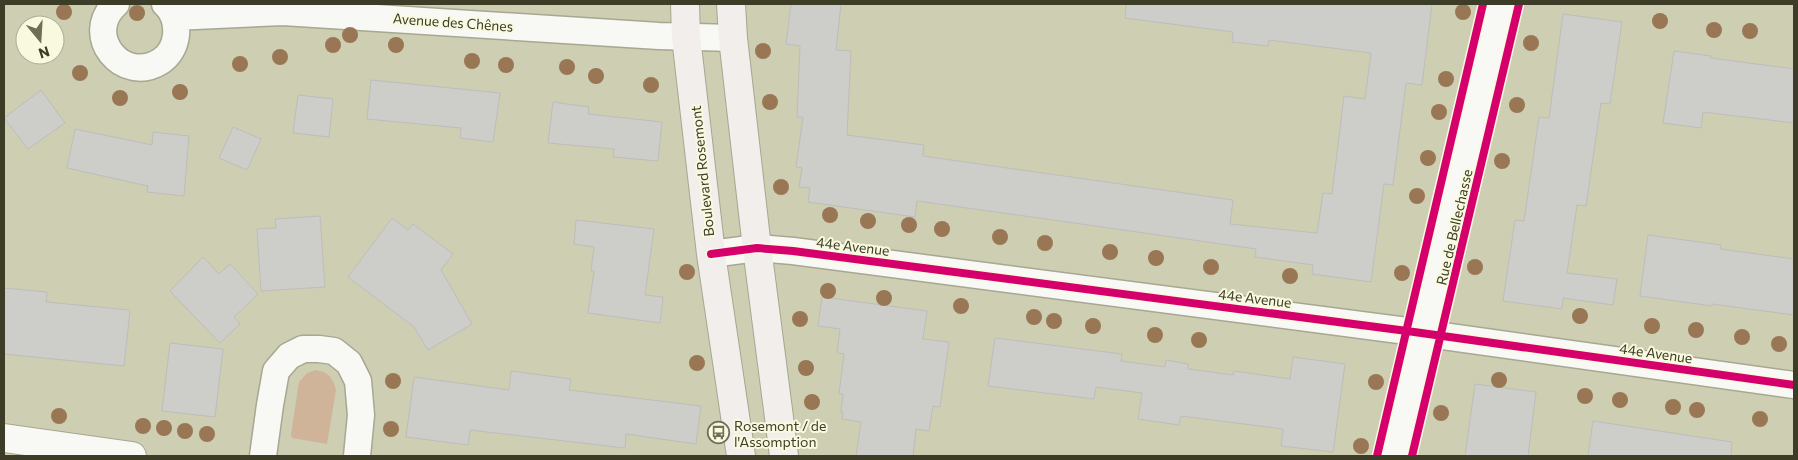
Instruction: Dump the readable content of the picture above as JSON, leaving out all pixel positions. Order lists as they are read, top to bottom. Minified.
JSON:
{"streets":{"main road":["Boulevard Rosemont"],"street":["Avenue des Chênes","Rue de Bellechasse","44e Avenue"]},"crossings":[["Avenue des Chênes","Boulevard Rosemont"],["Boulevard Rosemont","44e Avenue"],["Rue de Bellechasse","44e Avenue"]],"places":{"bus stop":["Rosemont / de l'Assomption"]},"north":"bottom"}
